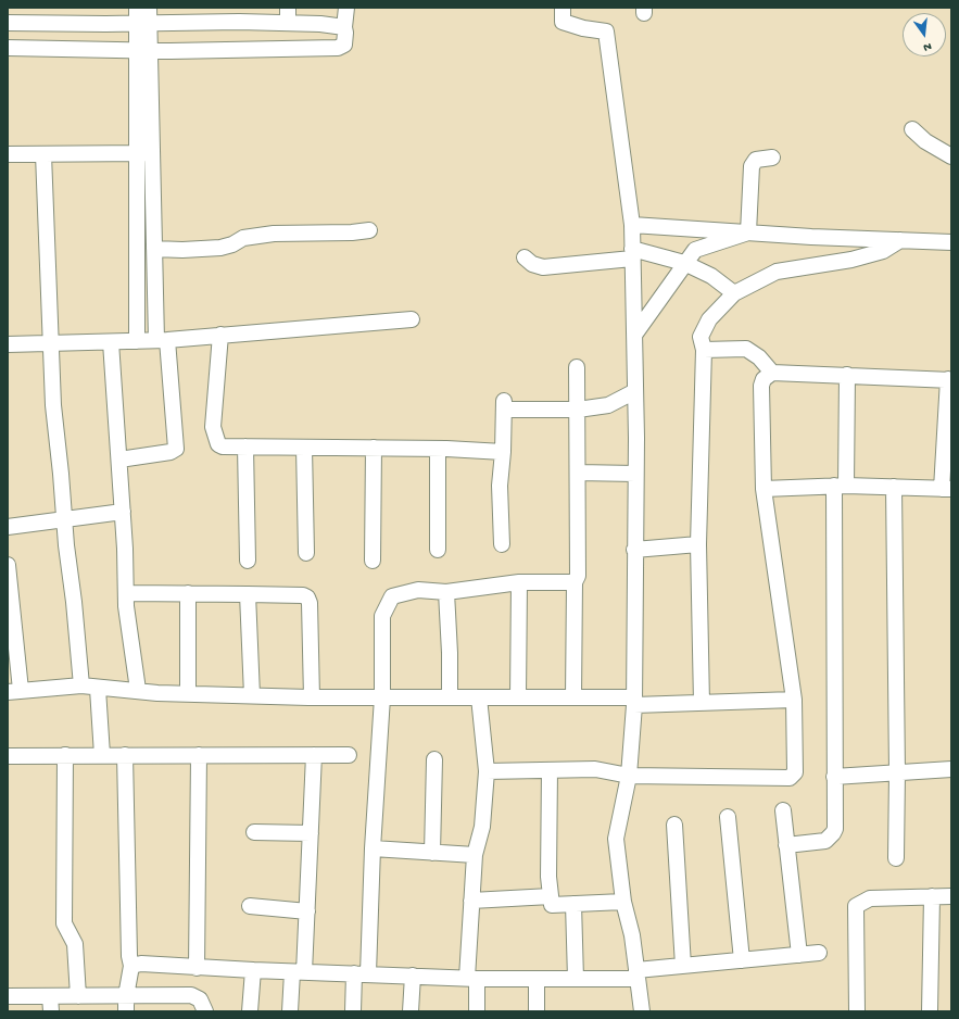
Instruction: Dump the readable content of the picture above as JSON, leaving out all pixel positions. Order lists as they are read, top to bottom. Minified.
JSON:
{"north":"bottom"}
